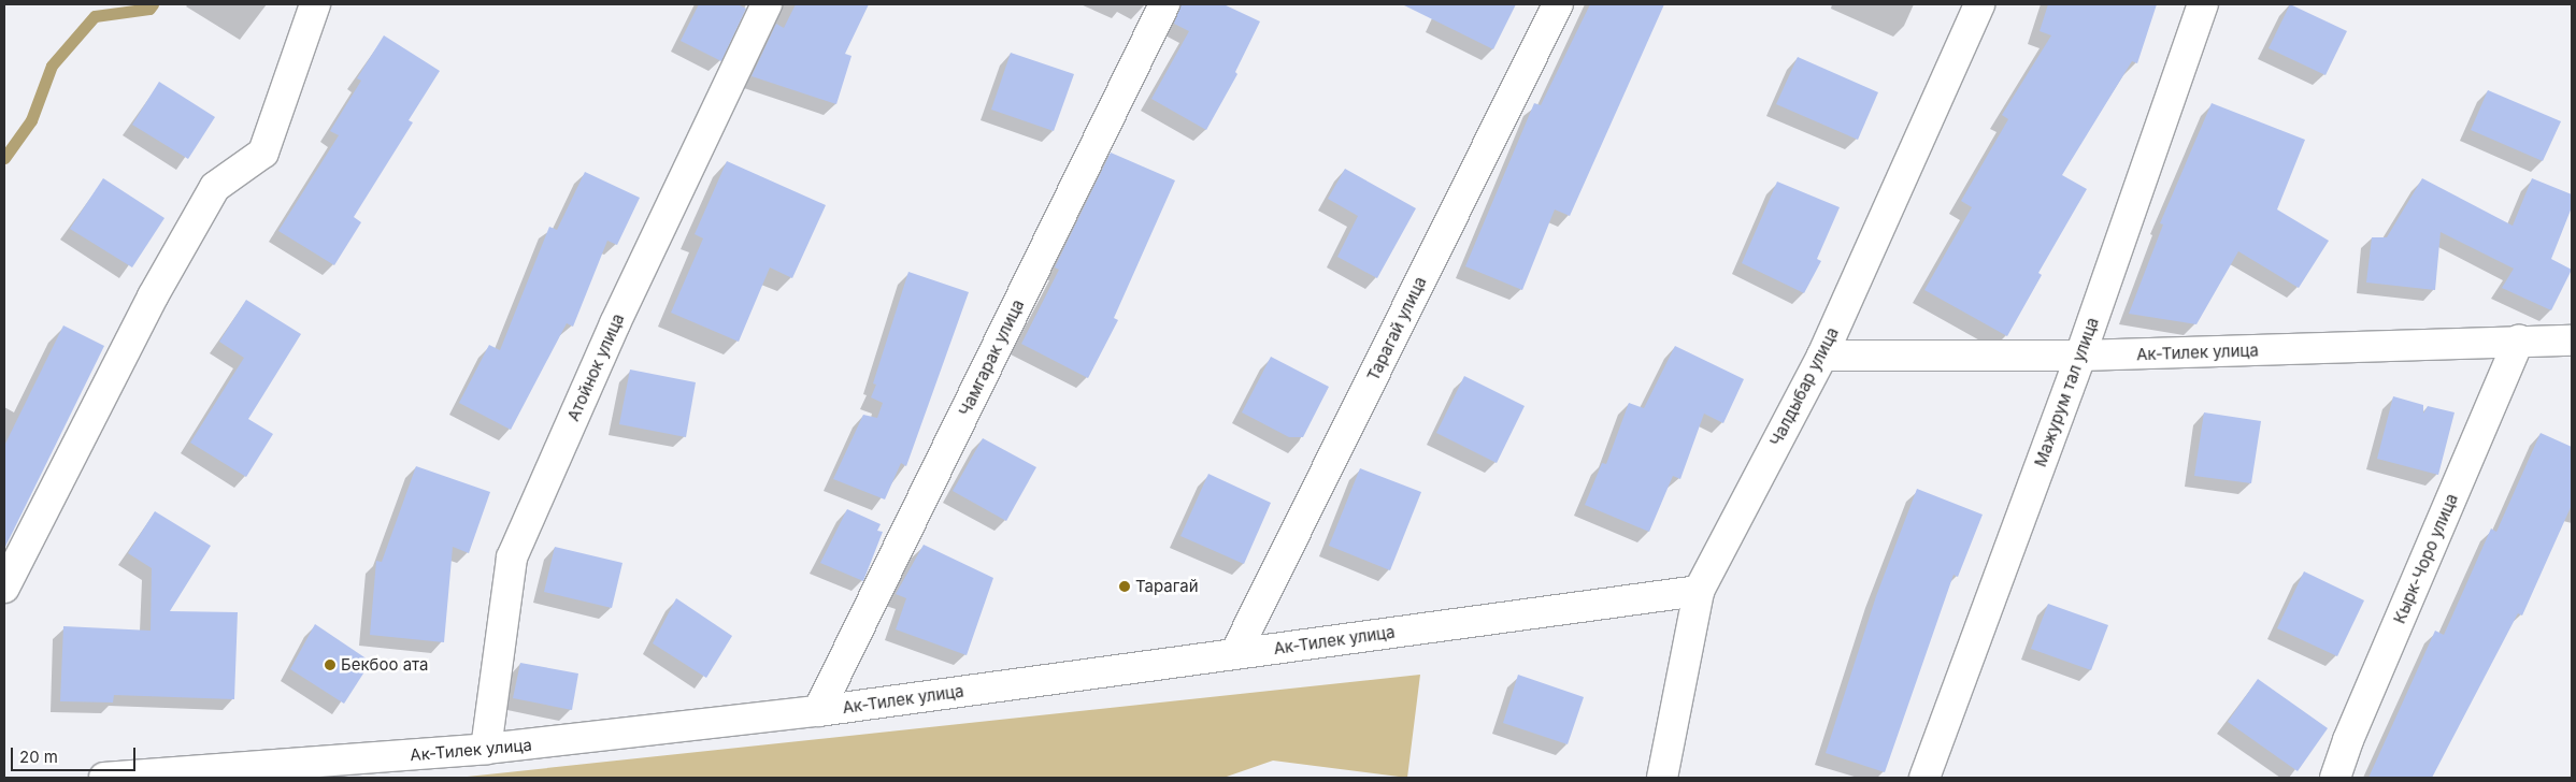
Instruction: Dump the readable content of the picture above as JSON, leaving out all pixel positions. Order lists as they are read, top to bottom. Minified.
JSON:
{"streets":{"street":["Тарагай улица","Ак-Тилек улица","Чамгарак улица","Атойнок улица","Чалдыбар улица","Мажурум тал улица","Кырк-Чоро улица"]},"crossings":[["Тарагай улица","Ак-Тилек улица"],["Ак-Тилек улица","Чамгарак улица"],["Ак-Тилек улица","Атойнок улица"],["Ак-Тилек улица","Чалдыбар улица"],["Ак-Тилек улица","Мажурум тал улица"],["Ак-Тилек улица","Кырк-Чоро улица"]],"places":["Тарагай","Бекбоо ата"],"scale_bar":"20 m"}
